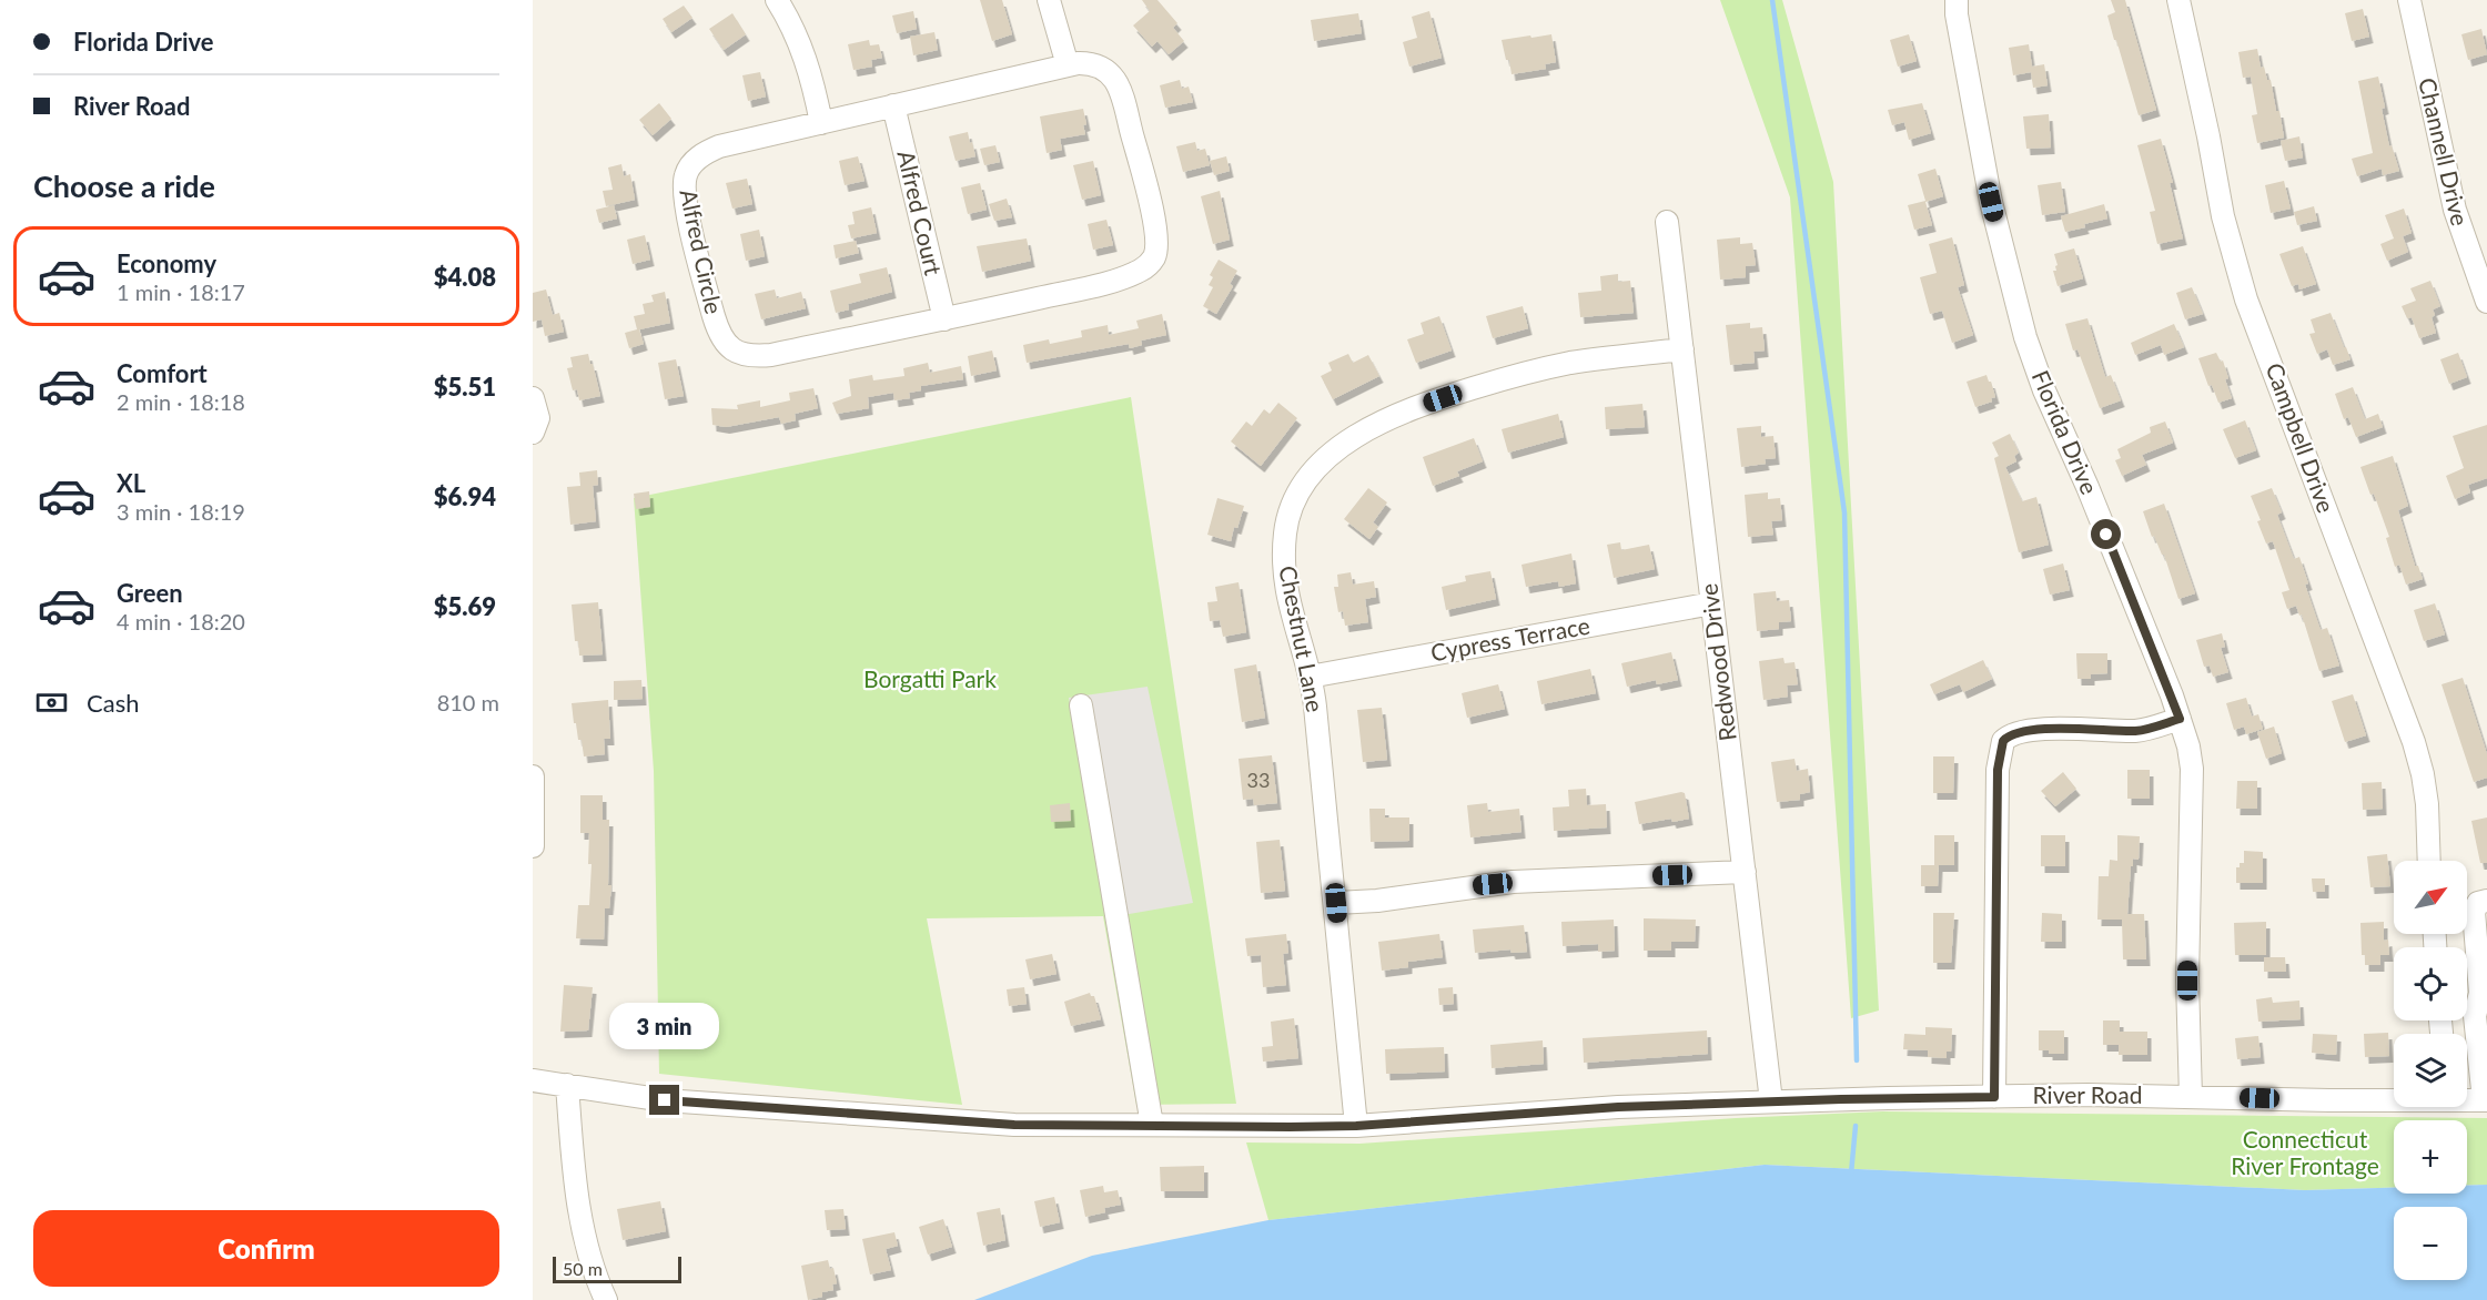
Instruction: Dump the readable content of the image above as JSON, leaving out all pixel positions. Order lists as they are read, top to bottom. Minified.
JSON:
{"streets":{"street":["Channell Drive","Alfred Court","Alfred Circle","Florida Drive","Campbell Drive","Chestnut Lane","Cypress Terrace","Redwood Drive","River Road"]},"crossings":[["Alfred Court","Alfred Circle"],["Florida Drive","River Road"],["Chestnut Lane","Cypress Terrace"],["Chestnut Lane","Redwood Drive"],["Chestnut Lane","River Road"],["Cypress Terrace","Redwood Drive"],["Redwood Drive","River Road"]],"parks":["Borgatti Park","Connecticut River Frontage"],"house_numbers":["33"],"scale_bar":"50 m","north":"top right","page":{"banner":["Florida Drive","River Road"],"heading":"Choose a ride","list":[{"name":"Economy","note":"1 min · 18:17","value":"$4.08"},{"name":"Comfort","note":"2 min · 18:18","value":"$5.51"},{"name":"XL","note":"3 min · 18:19","value":"$6.94"},{"name":"Green","note":"4 min · 18:20","value":"$5.69"}],"pay":["Cash","810 m"],"map_buttons":["+","−"],"bubble":"3 min","buttons":"Confirm","scale":"50 m"}}
